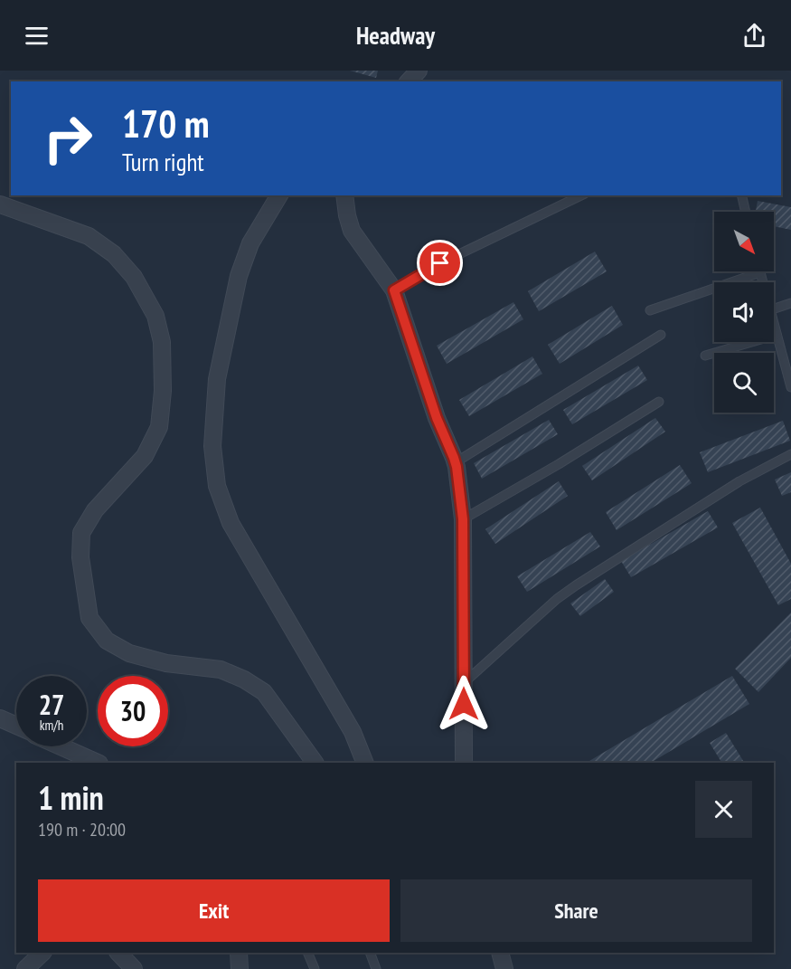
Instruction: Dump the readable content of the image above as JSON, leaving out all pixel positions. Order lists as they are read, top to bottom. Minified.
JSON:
{"north":"bottom right","page":{"header":"Headway","turn":["170 m","Turn right"],"speed":"27 km/h","limit":"30","heading":["1 min","190 m · 20:00"],"buttons":["Exit","Share"]}}
